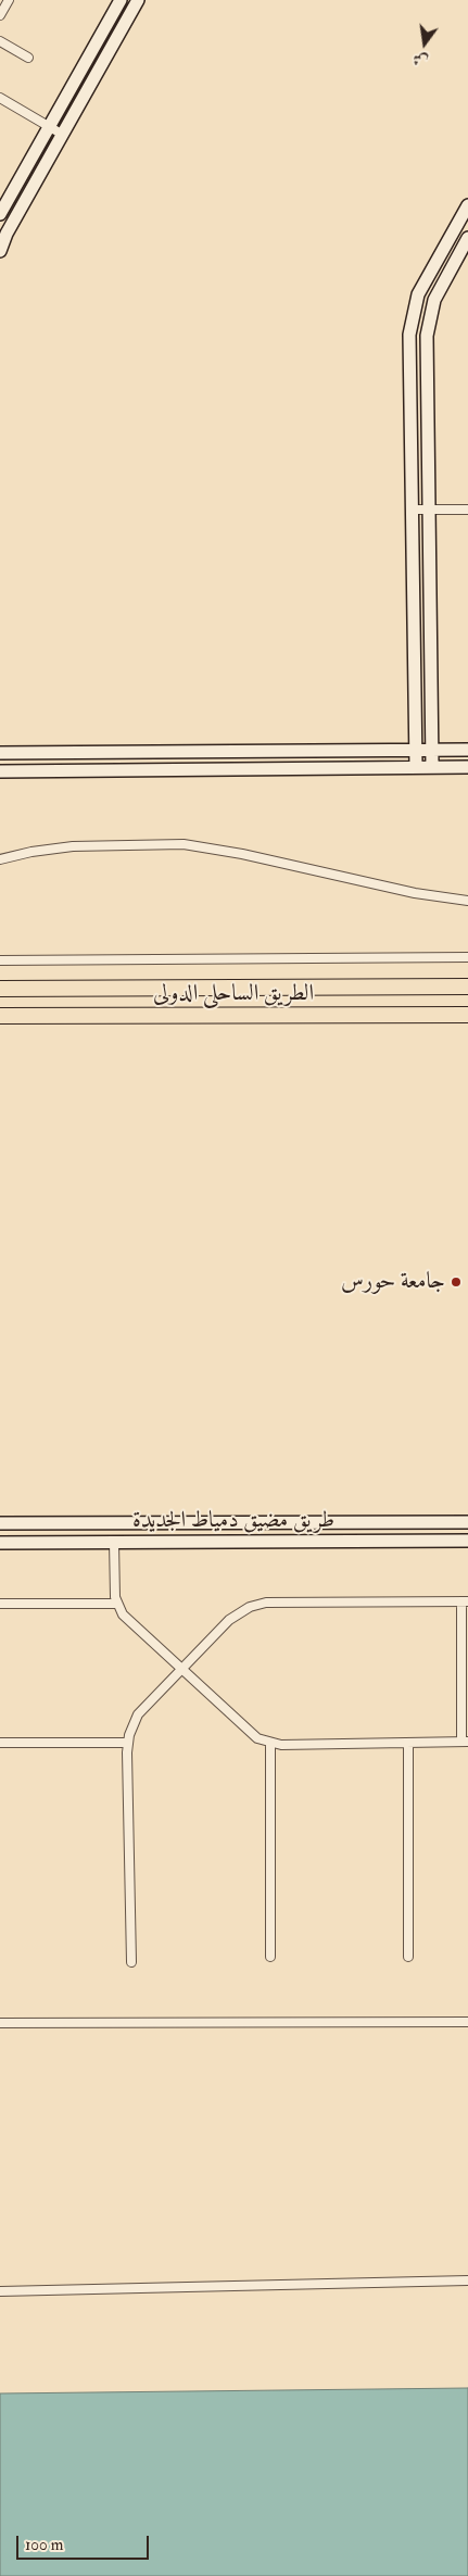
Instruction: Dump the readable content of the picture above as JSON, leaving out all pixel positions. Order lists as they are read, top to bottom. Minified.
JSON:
{"streets":{"highway":["الطريق الساحلى الدولى"],"street":["طريق مضيق دمياط الجديدة"]},"places":["جامعة حورس"],"scale_bar":"100 m","north":"bottom"}
